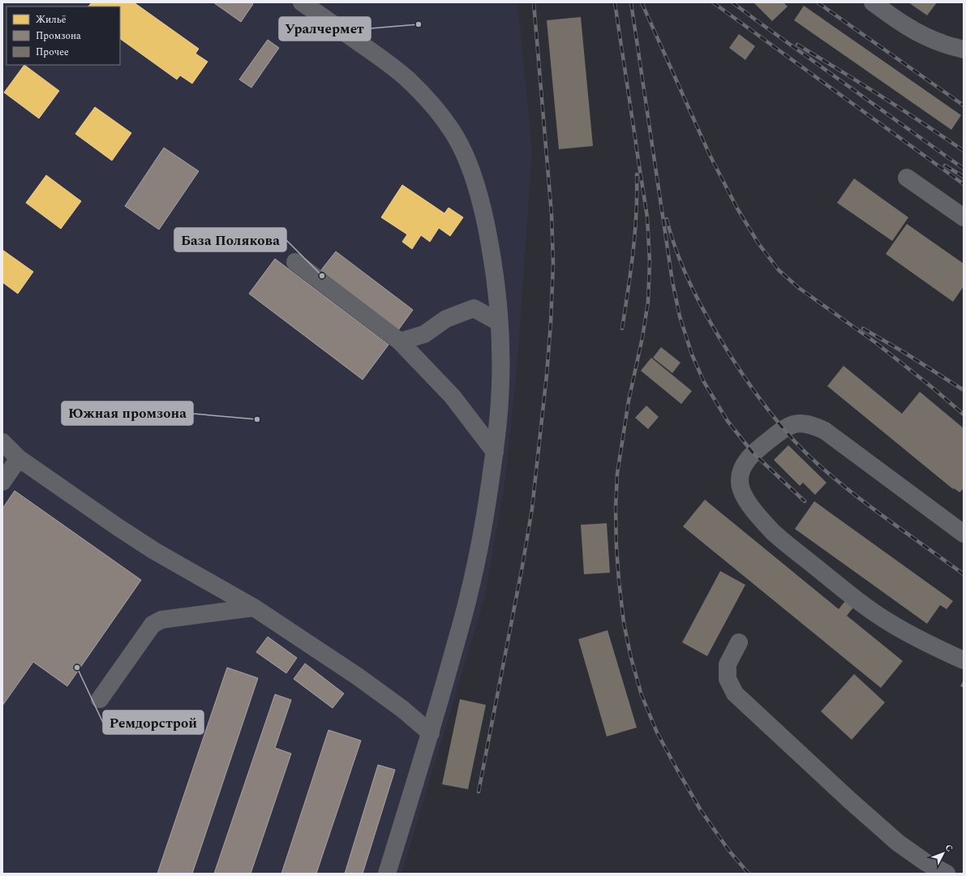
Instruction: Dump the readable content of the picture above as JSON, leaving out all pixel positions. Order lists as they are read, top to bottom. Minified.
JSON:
{"places":["Уралчермет","База Полякова","Южная промзона","Ремдорстрой"],"legend":["Жильё","Промзона","Прочее"],"north":"top right"}
